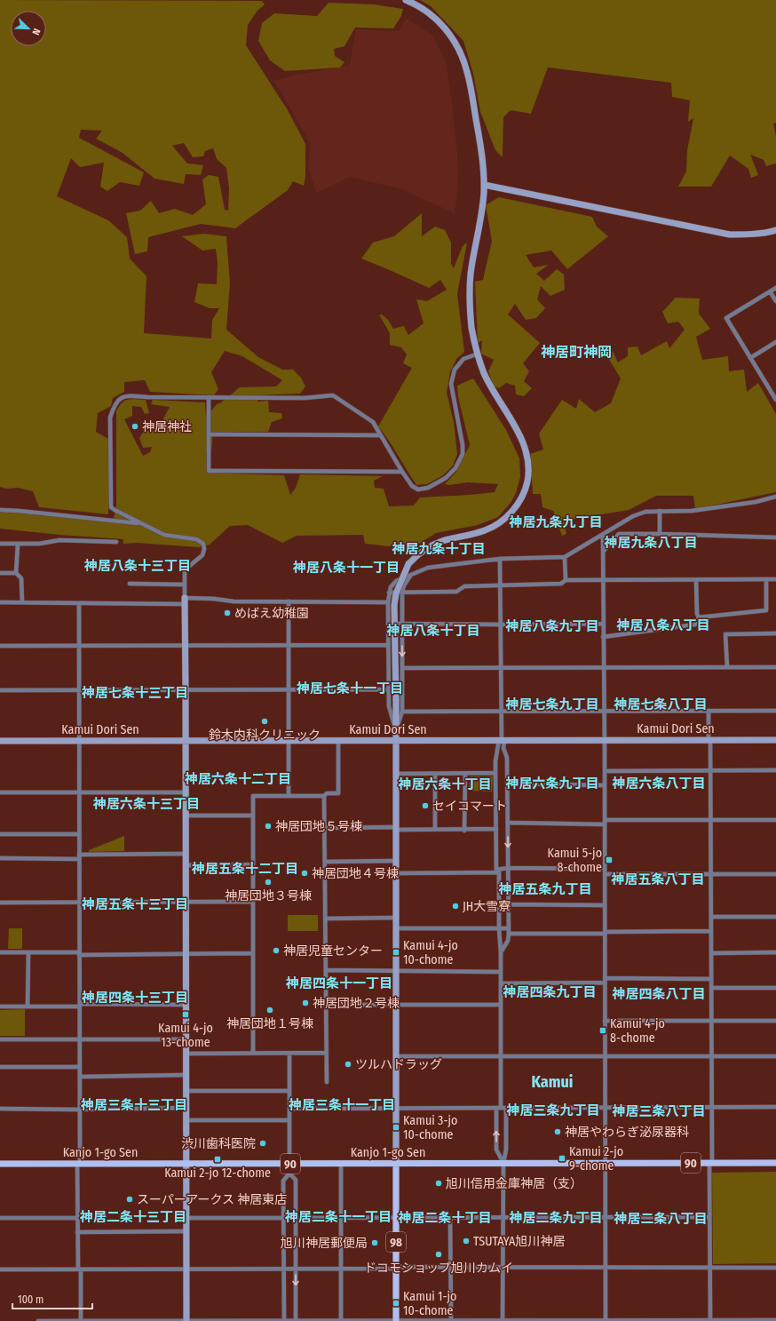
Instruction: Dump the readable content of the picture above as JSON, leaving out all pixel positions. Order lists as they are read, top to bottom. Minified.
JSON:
{"streets":{"main road":["Kanjo 1-go Sen","90","98"],"street":["Kamui Dori Sen"]},"crossings":[["Kanjo 1-go Sen","98"]],"districts":["神居町神岡","神居九条九丁目","神居九条八丁目","神居九条十丁目","神居八条十三丁目","神居八条十一丁目","神居八条八丁目","神居八条九丁目","神居八条十丁目","神居七条十一丁目","神居七条十三丁目","神居七条九丁目","神居七条八丁目","神居六条十二丁目","神居六条九丁目","神居六条八丁目","神居六条十丁目","神居六条十三丁目","神居五条十二丁目","神居五条八丁目","神居五条九丁目","神居五条十三丁目","神居四条十一丁目","神居四条九丁目","神居四条八丁目","神居四条十三丁目","Kamui","神居三条十三丁目","神居三条十一丁目","神居三条九丁目","神居三条八丁目","神居二条十三丁目","神居二条十一丁目","神居二条十丁目","神居二条九丁目","神居二条八丁目"],"places":{"other":["神居神社","めばえ幼稚園","鈴木内科クリニック","セイコマート","神居団地５号棟","神居団地４号棟","神居団地３号棟","JH大雪寮","神居児童センター","神居団地２号棟","神居団地１号棟","ツルハドラッグ","神居やわらぎ泌尿器科","渋川歯科医院","旭川信用金庫神居（支）","スーパーアークス 神居東店","TSUTAYA旭川神居","旭川神居郵便局","ドコモショップ旭川カムイ"],"transit":["Kamui 5-jo 8-chome","Kamui 4-jo 10-chome","Kamui 4-jo 13-chome","Kamui 4-jo 8-chome","Kamui 3-jo 10-chome","Kamui 2-jo 9-chome","Kamui 2-jo 12-chome","Kamui 1-jo 10-chome"]},"scale_bar":"100 m","north":"bottom right"}
